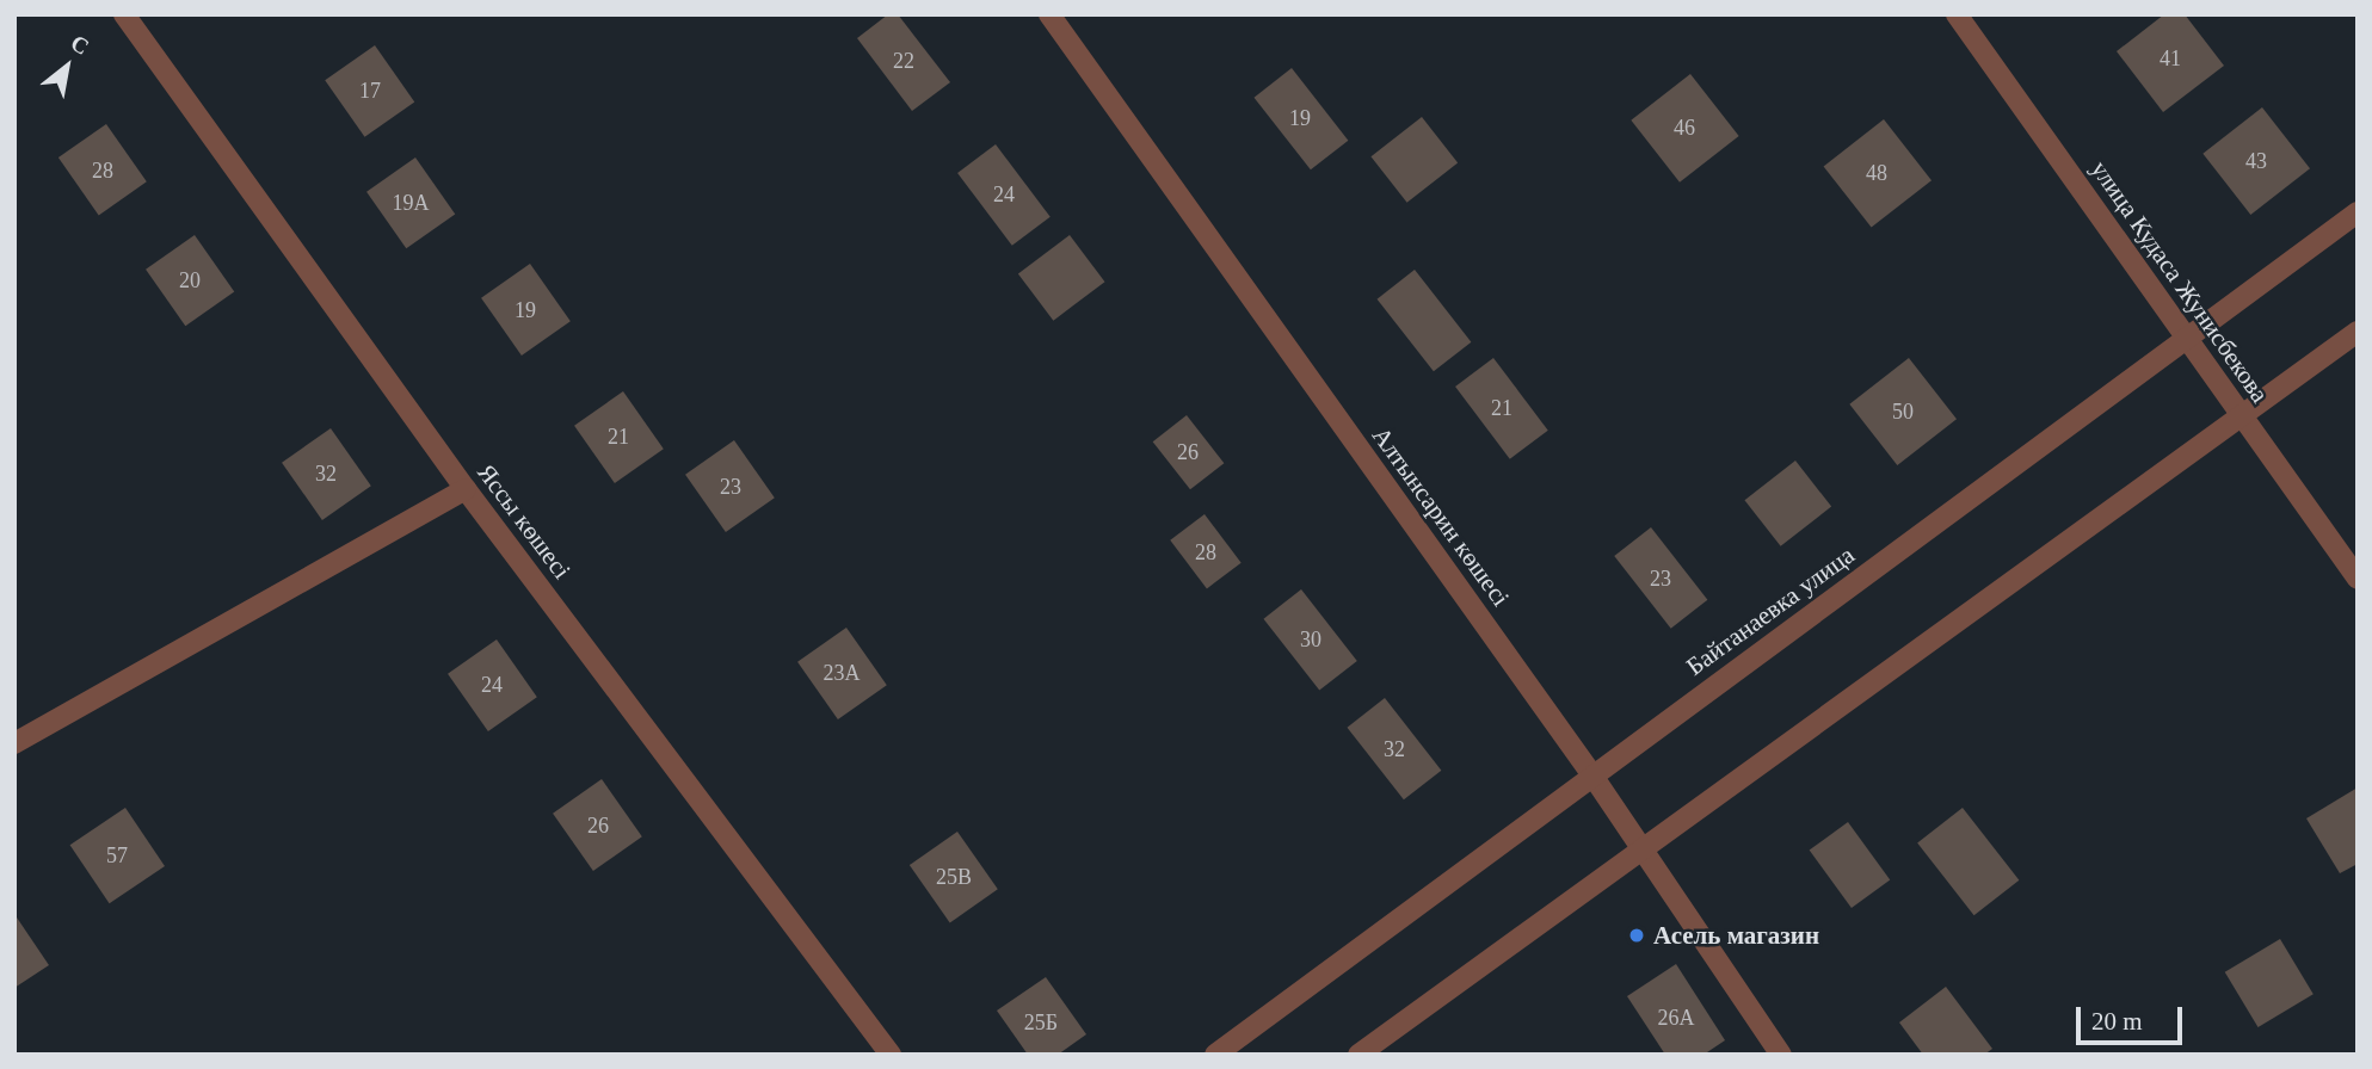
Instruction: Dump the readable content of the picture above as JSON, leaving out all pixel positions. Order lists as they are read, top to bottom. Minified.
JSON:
{"streets":{"street":["улица Кудаса Жунисбекова","Алтынсарин көшесі","Яссы көшесі","Байтанаевка улица"]},"crossings":[["улица Кудаса Жунисбекова","Байтанаевка улица"],["Алтынсарин көшесі","Байтанаевка улица"]],"places":["Асель магазин"],"house_numbers":["41","22","17","19","46","43","28","48","24","19A","20","19","21","50","21","26","32","23","28","23","30","23A","24","32","26","57","25B","26A","25Б"],"scale_bar":"20 m","north":"top right"}
